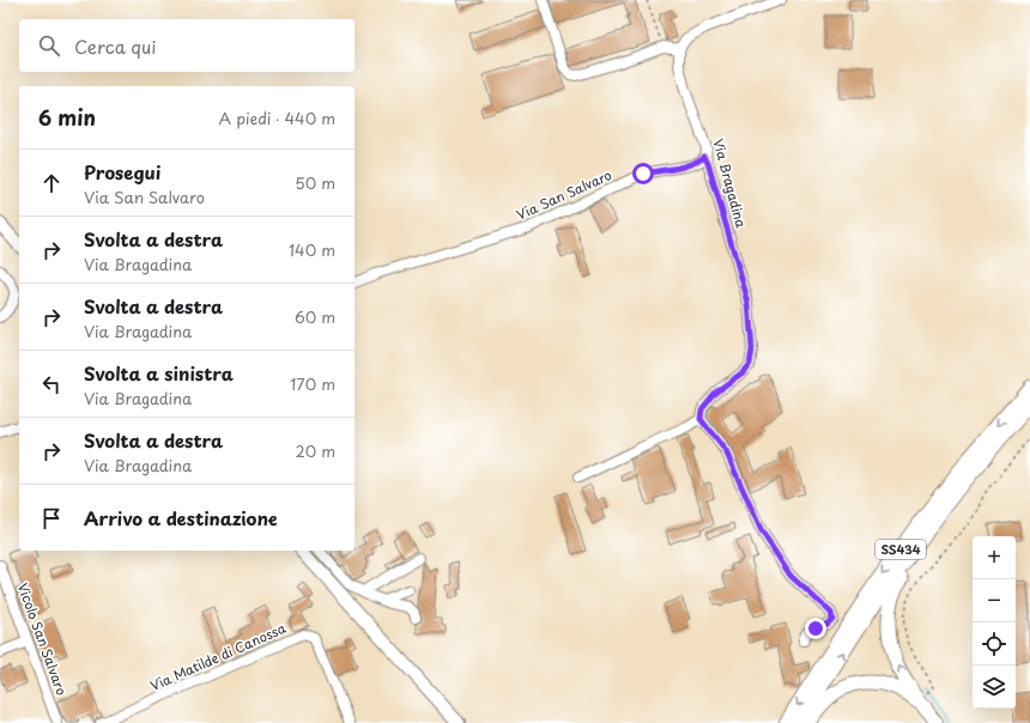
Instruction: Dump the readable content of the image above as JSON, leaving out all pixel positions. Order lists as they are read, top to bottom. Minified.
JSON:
{"streets":{"highway":["SS434"],"street":["Via Bragadina","Via San Salvaro","Vicolo San Salvaro","Via Matilde di Canossa"]},"crossings":[["Via Bragadina","Via San Salvaro"]],"page":{"search":"Cerca qui","heading":["6 min","A piedi · 440 m"],"list":[["Prosegui","Via San Salvaro","50 m"],["Svolta a destra","Via Bragadina","140 m"],["Svolta a destra","Via Bragadina","60 m"],["Svolta a sinistra","Via Bragadina","170 m"],["Svolta a destra","Via Bragadina","20 m"],"Arrivo a destinazione"],"map_buttons":["+","−"]}}
